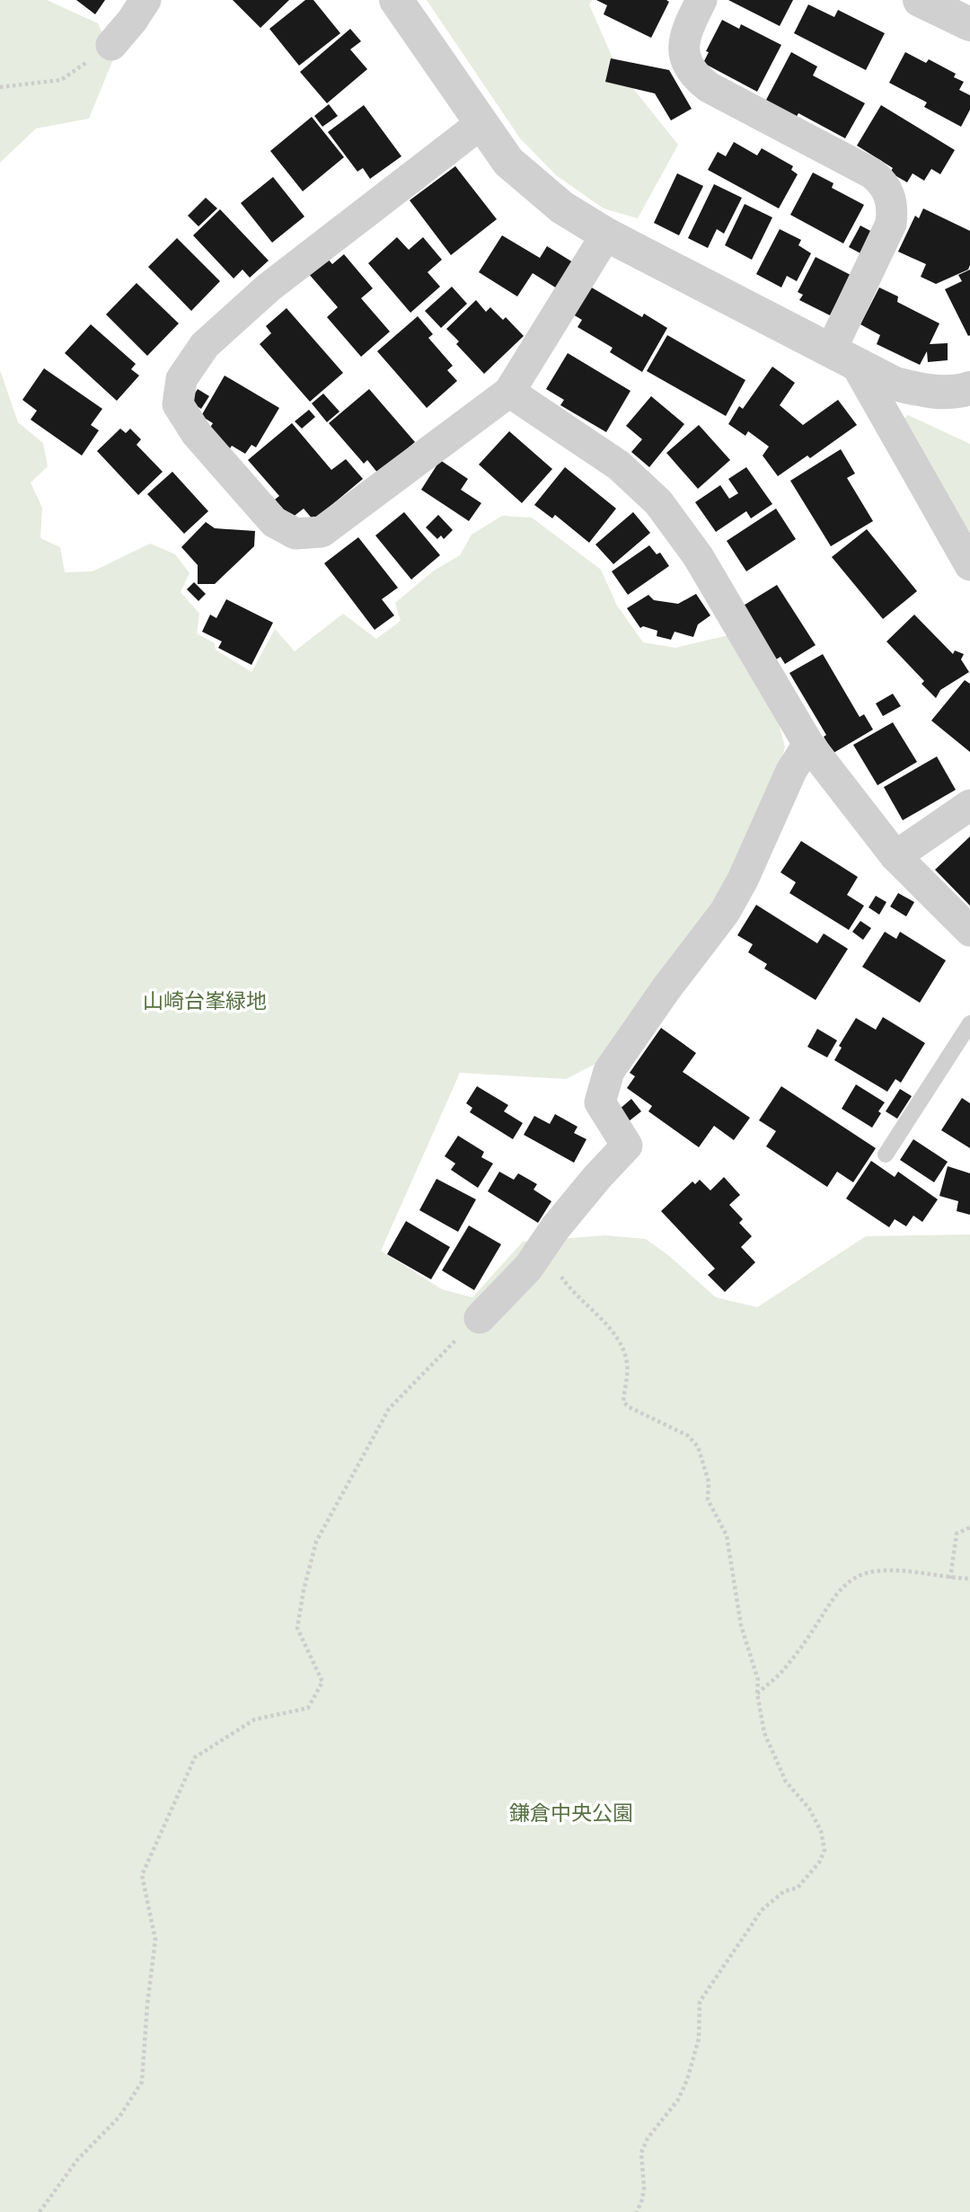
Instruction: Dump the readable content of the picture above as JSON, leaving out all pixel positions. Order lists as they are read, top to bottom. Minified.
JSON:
{"parks":["山崎台峯緑地","鎌倉中央公園"]}
